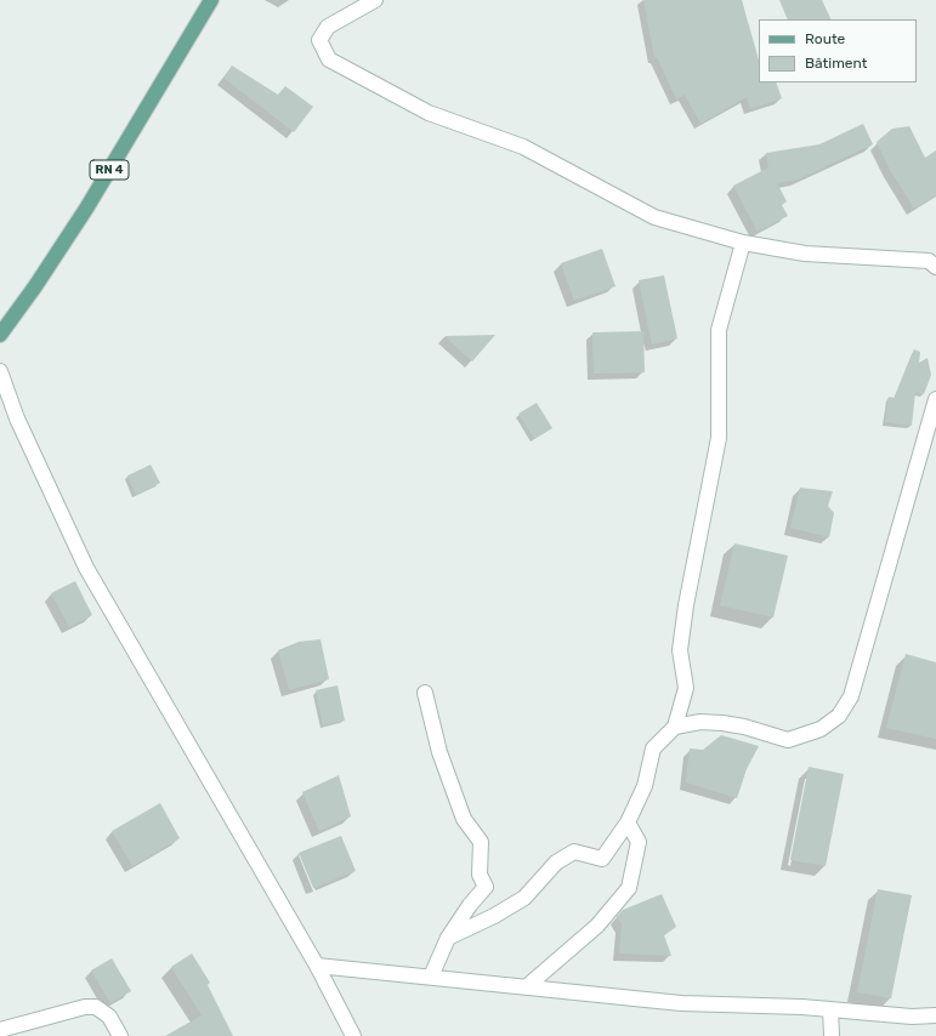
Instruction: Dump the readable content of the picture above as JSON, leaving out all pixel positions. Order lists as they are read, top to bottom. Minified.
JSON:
{"streets":{"main road":["RN 4"]},"legend":["Route","Bâtiment"]}
